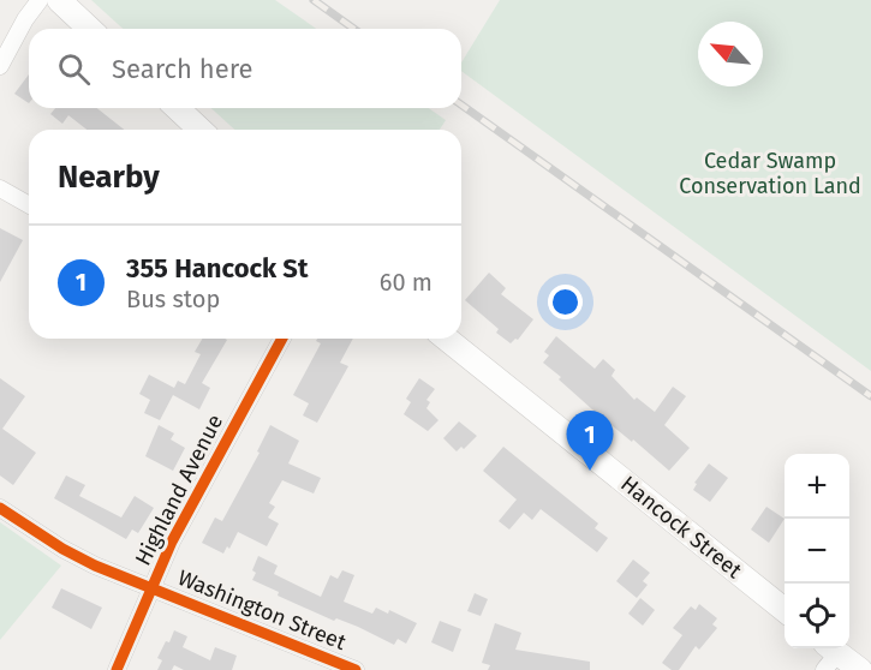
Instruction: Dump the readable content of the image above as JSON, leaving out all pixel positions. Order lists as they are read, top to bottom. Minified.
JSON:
{"streets":{"main road":["Hancock Street"],"street":["Highland Avenue","Washington Street"]},"crossings":[["Highland Avenue","Washington Street"]],"parks":["Cedar Swamp Conservation Land"],"north":"top left","page":{"search":"Search here","heading":"Nearby","list":[{"mark":"1","name":"355 Hancock St","note":"Bus stop","value":"60 m"}],"pins":"1","map_buttons":["+","−"]}}
